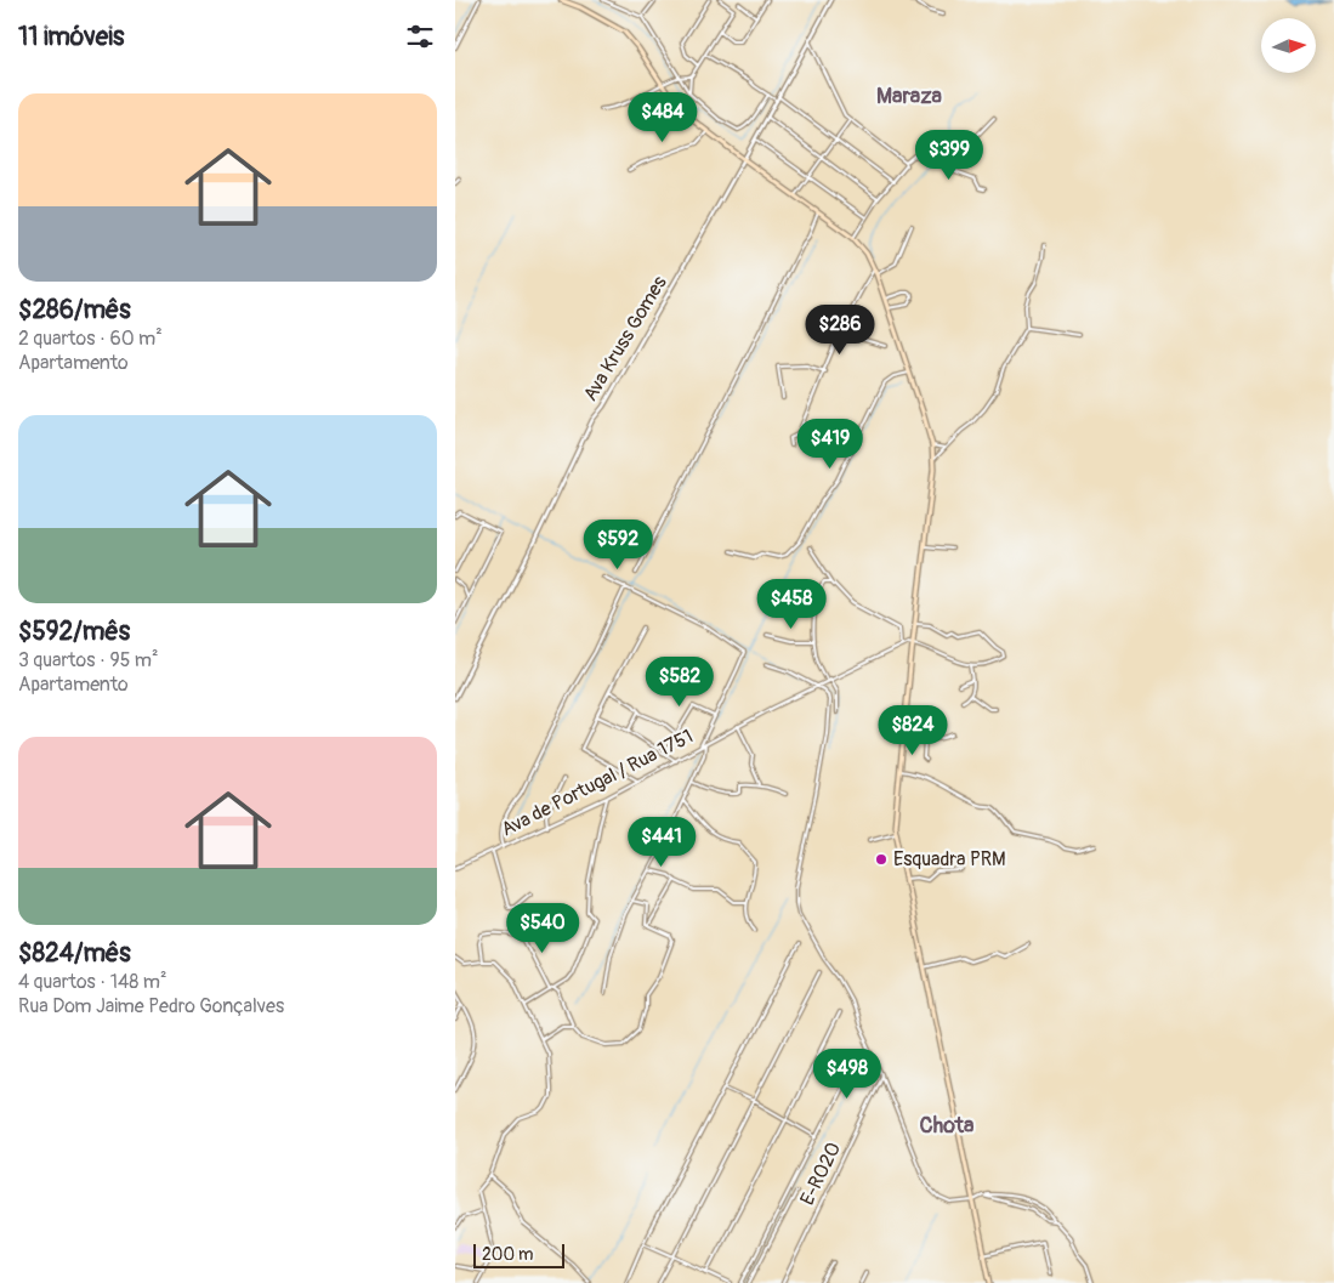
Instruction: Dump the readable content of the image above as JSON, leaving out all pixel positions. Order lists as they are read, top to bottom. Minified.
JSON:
{"streets":{"street":["Ava Kruss Gomes","Ava de Portugal / Rua 1751","E-R020"]},"districts":["Maraza","Chota"],"places":["Esquadra PRM"],"scale_bar":"200 m","north":"right","page":{"heading":"11 imóveis","list":[{"name":"$286/mês","note":"2 quartos · 60 m² · Apartamento"},{"name":"$592/mês","note":"3 quartos · 95 m² · Apartamento"},{"name":"$824/mês","note":"4 quartos · 148 m² · Rua Dom Jaime Pedro Gonçalves"}],"price":["$484","$399","$286","$419","$592","$458","$582","$824","$441","$540","$498"],"scale":"200 m"}}
